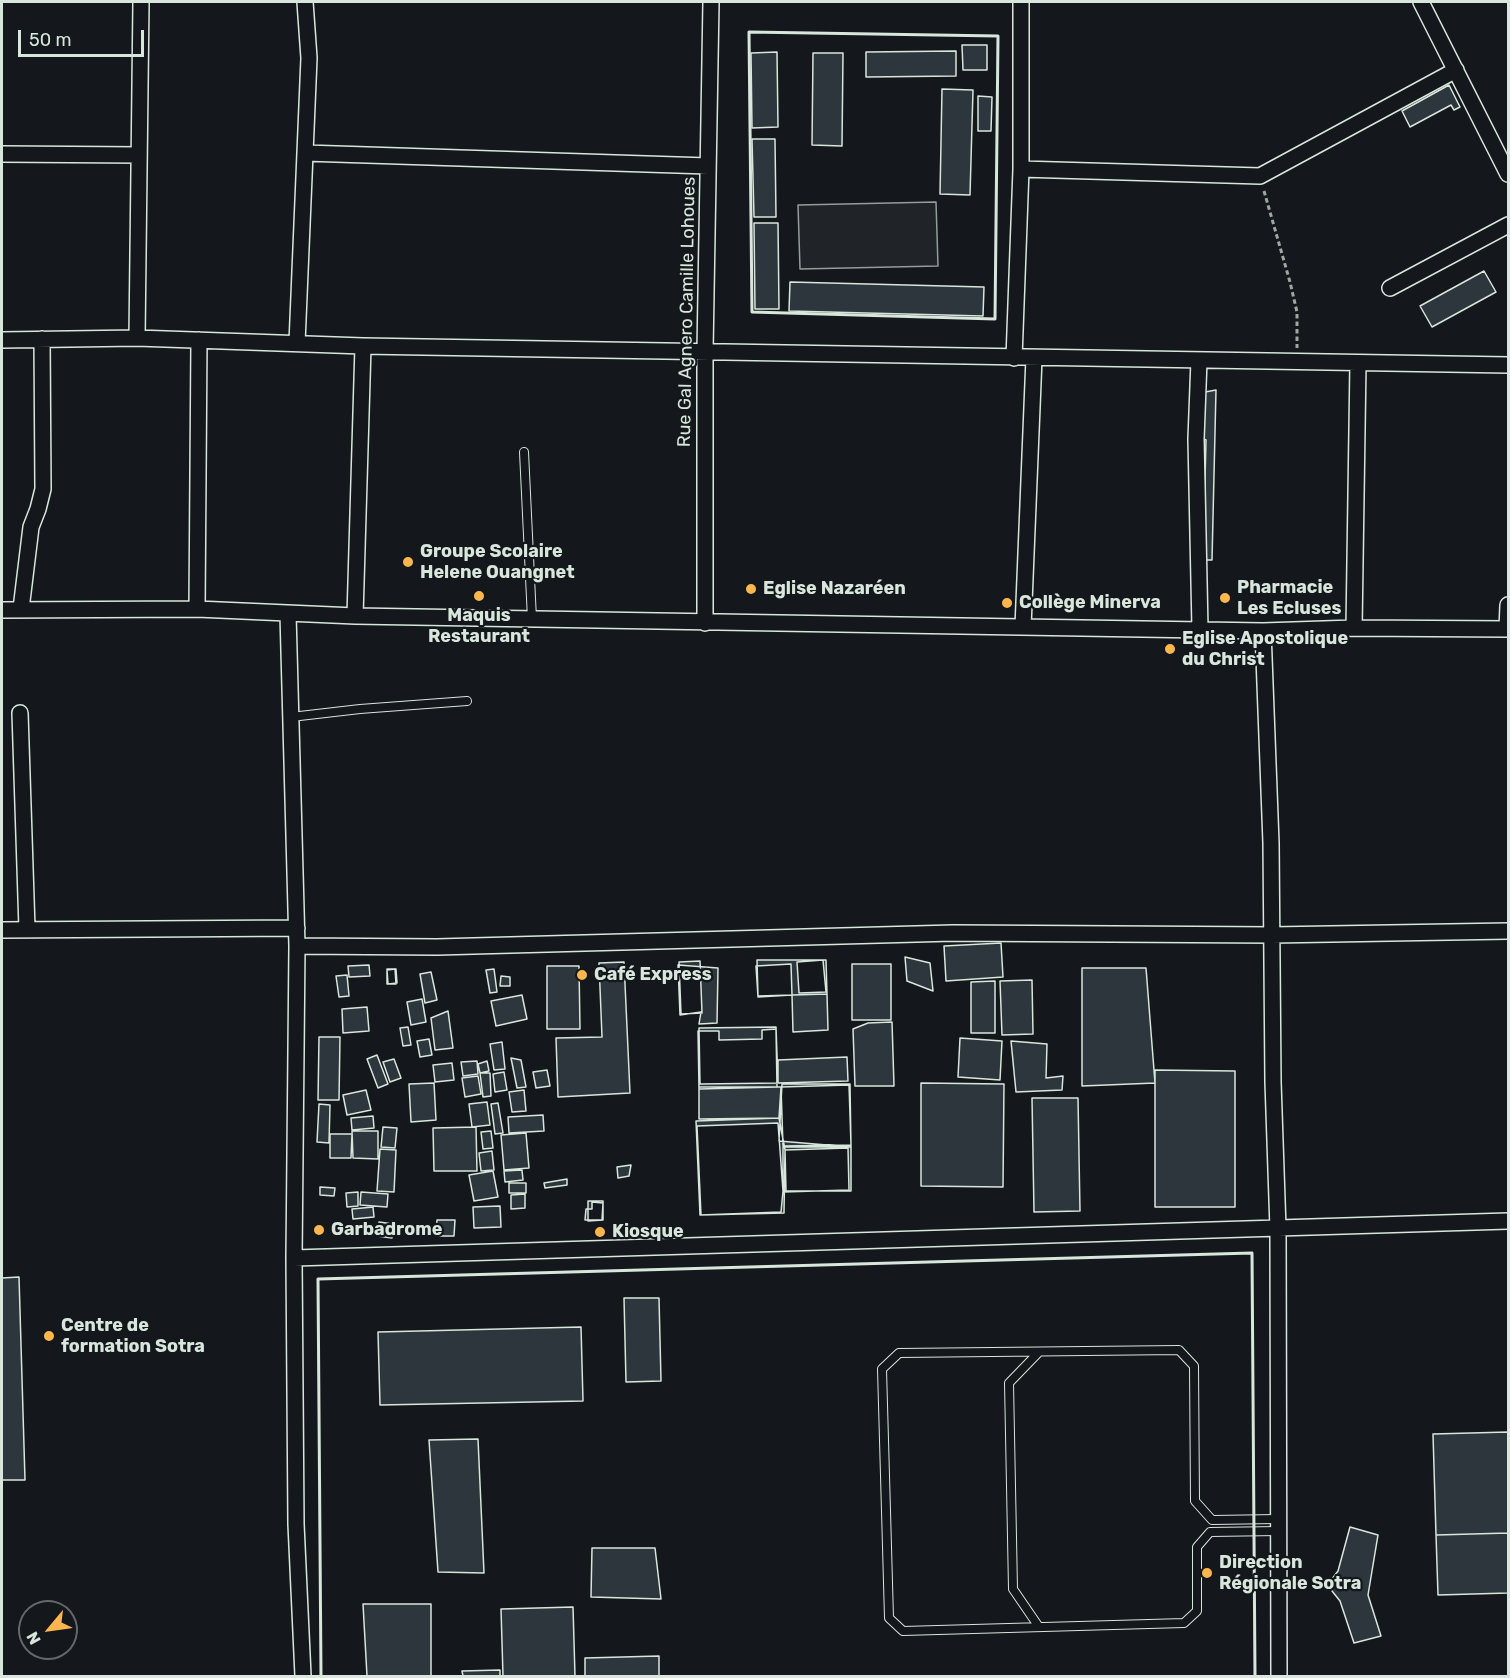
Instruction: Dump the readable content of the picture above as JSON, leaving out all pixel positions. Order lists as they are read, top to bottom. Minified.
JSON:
{"streets":{"street":["Rue Gal Agnero Camille Lohoues"]},"places":["Groupe Scolaire Helene Ouangnet","Eglise Nazaréen","Maquis Restaurant","Pharmacie Les Ecluses","Collège Minerva","Eglise Apostolique du Christ","Café Express","Garbadrome","Kiosque","Centre de formation Sotra","Direction Régionale Sotra"],"scale_bar":"50 m","north":"bottom left"}
